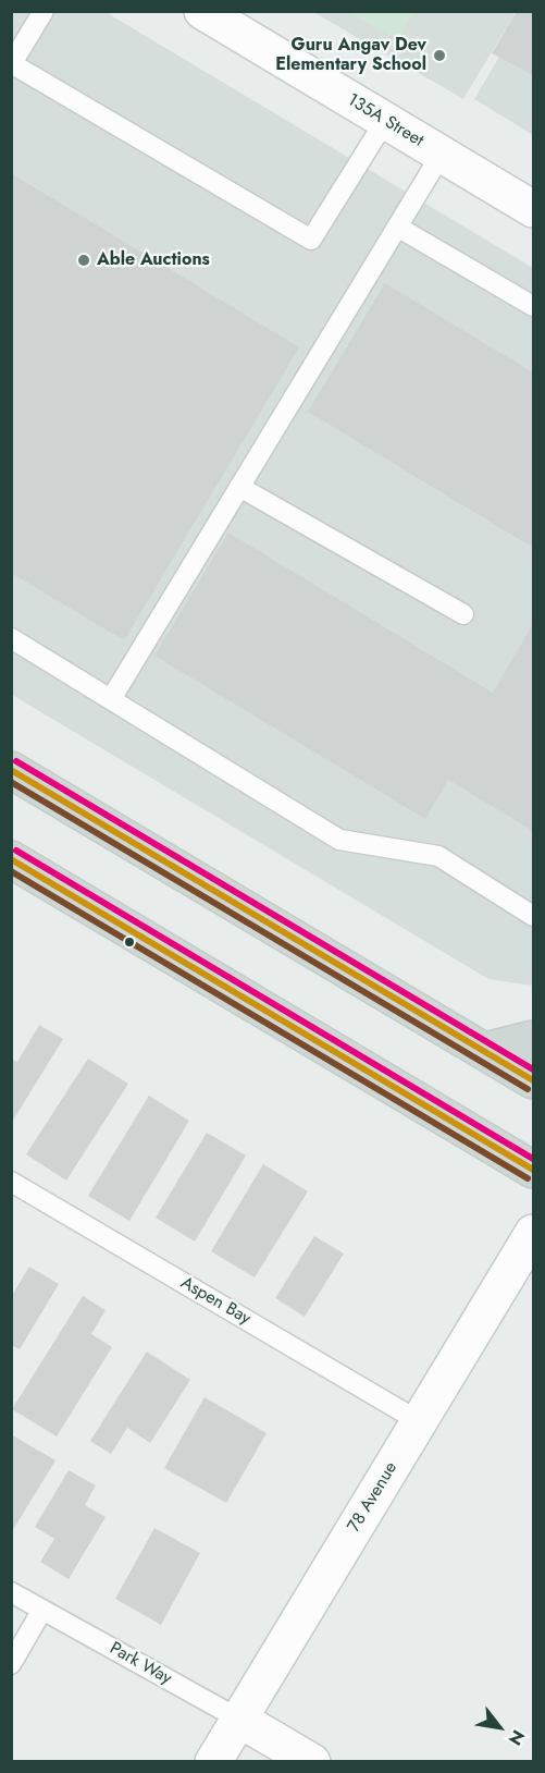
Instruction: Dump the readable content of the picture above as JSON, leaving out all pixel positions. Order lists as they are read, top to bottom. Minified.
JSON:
{"streets":{"street":["135A Street","78 Avenue"],"lane":["Aspen Bay","Park Way"]},"crossings":[["Aspen Bay","78 Avenue"],["78 Avenue","Park Way"]],"places":["Guru Angav Dev Elementary School","Able Auctions"],"north":"bottom right"}
